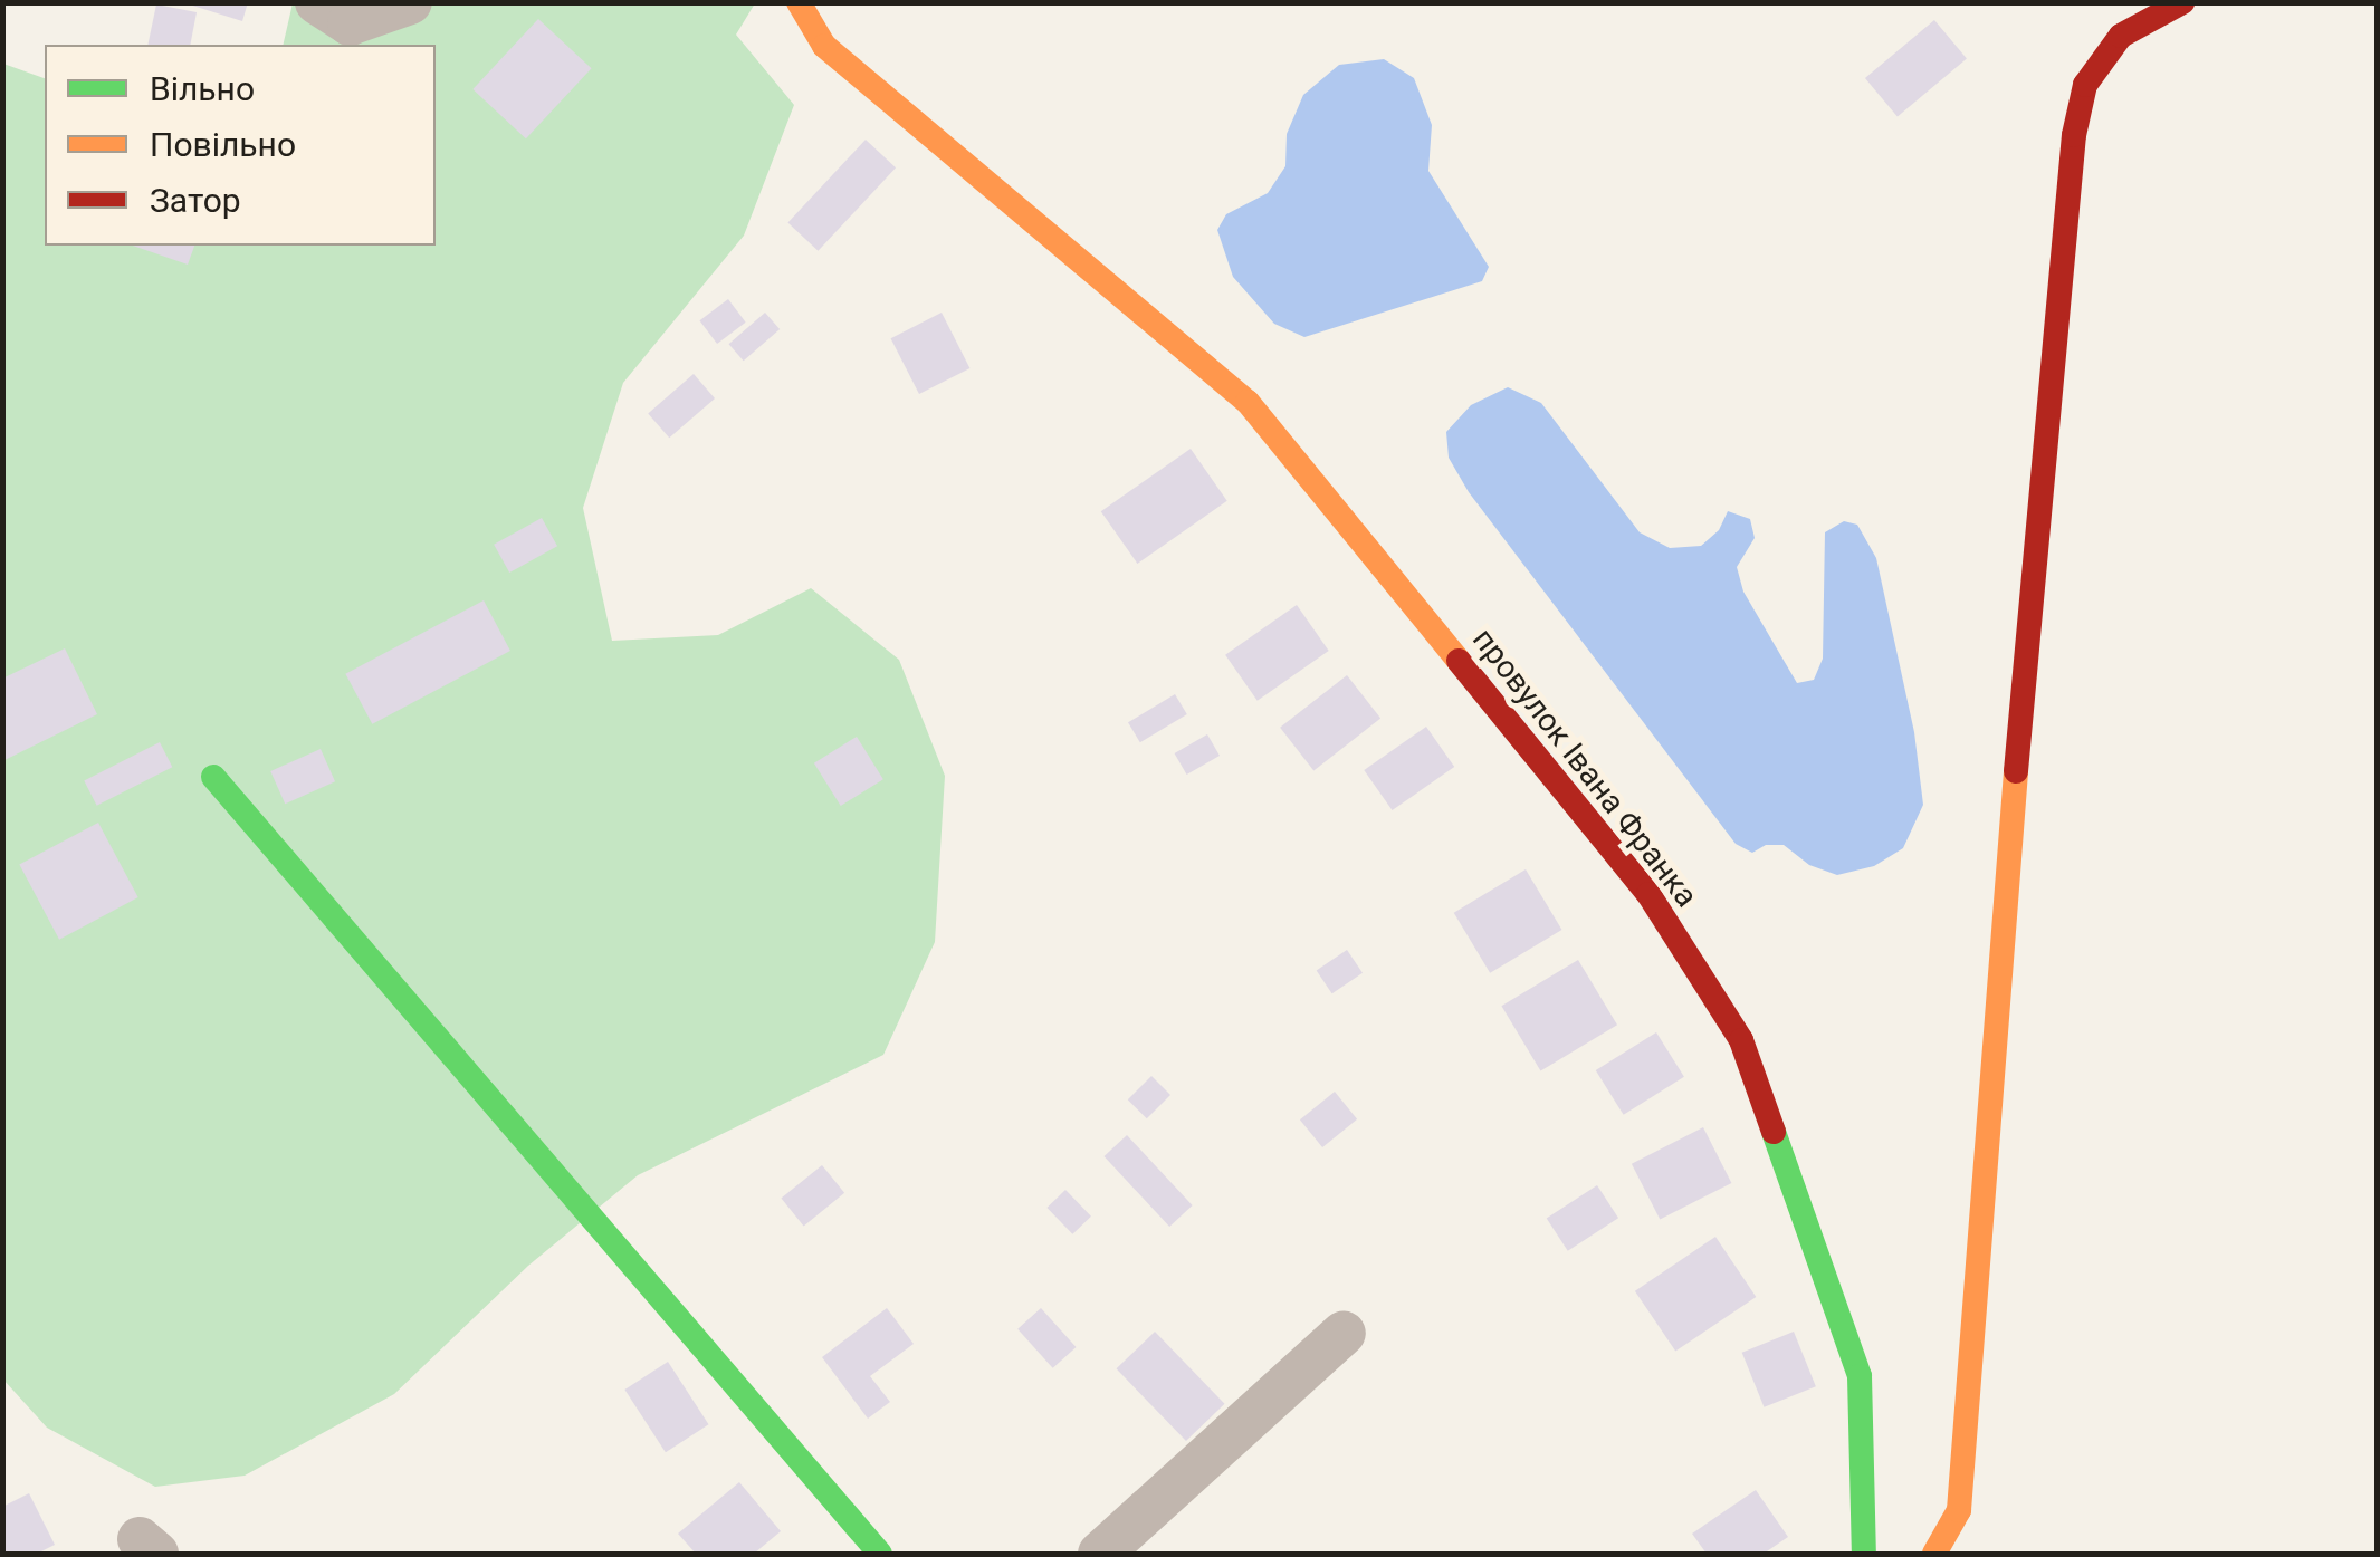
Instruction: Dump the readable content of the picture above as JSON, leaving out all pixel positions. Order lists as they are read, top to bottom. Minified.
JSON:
{"streets":{"street":["провулок Івана Франка"]},"legend":["Вільно","Повільно","Затор"]}
